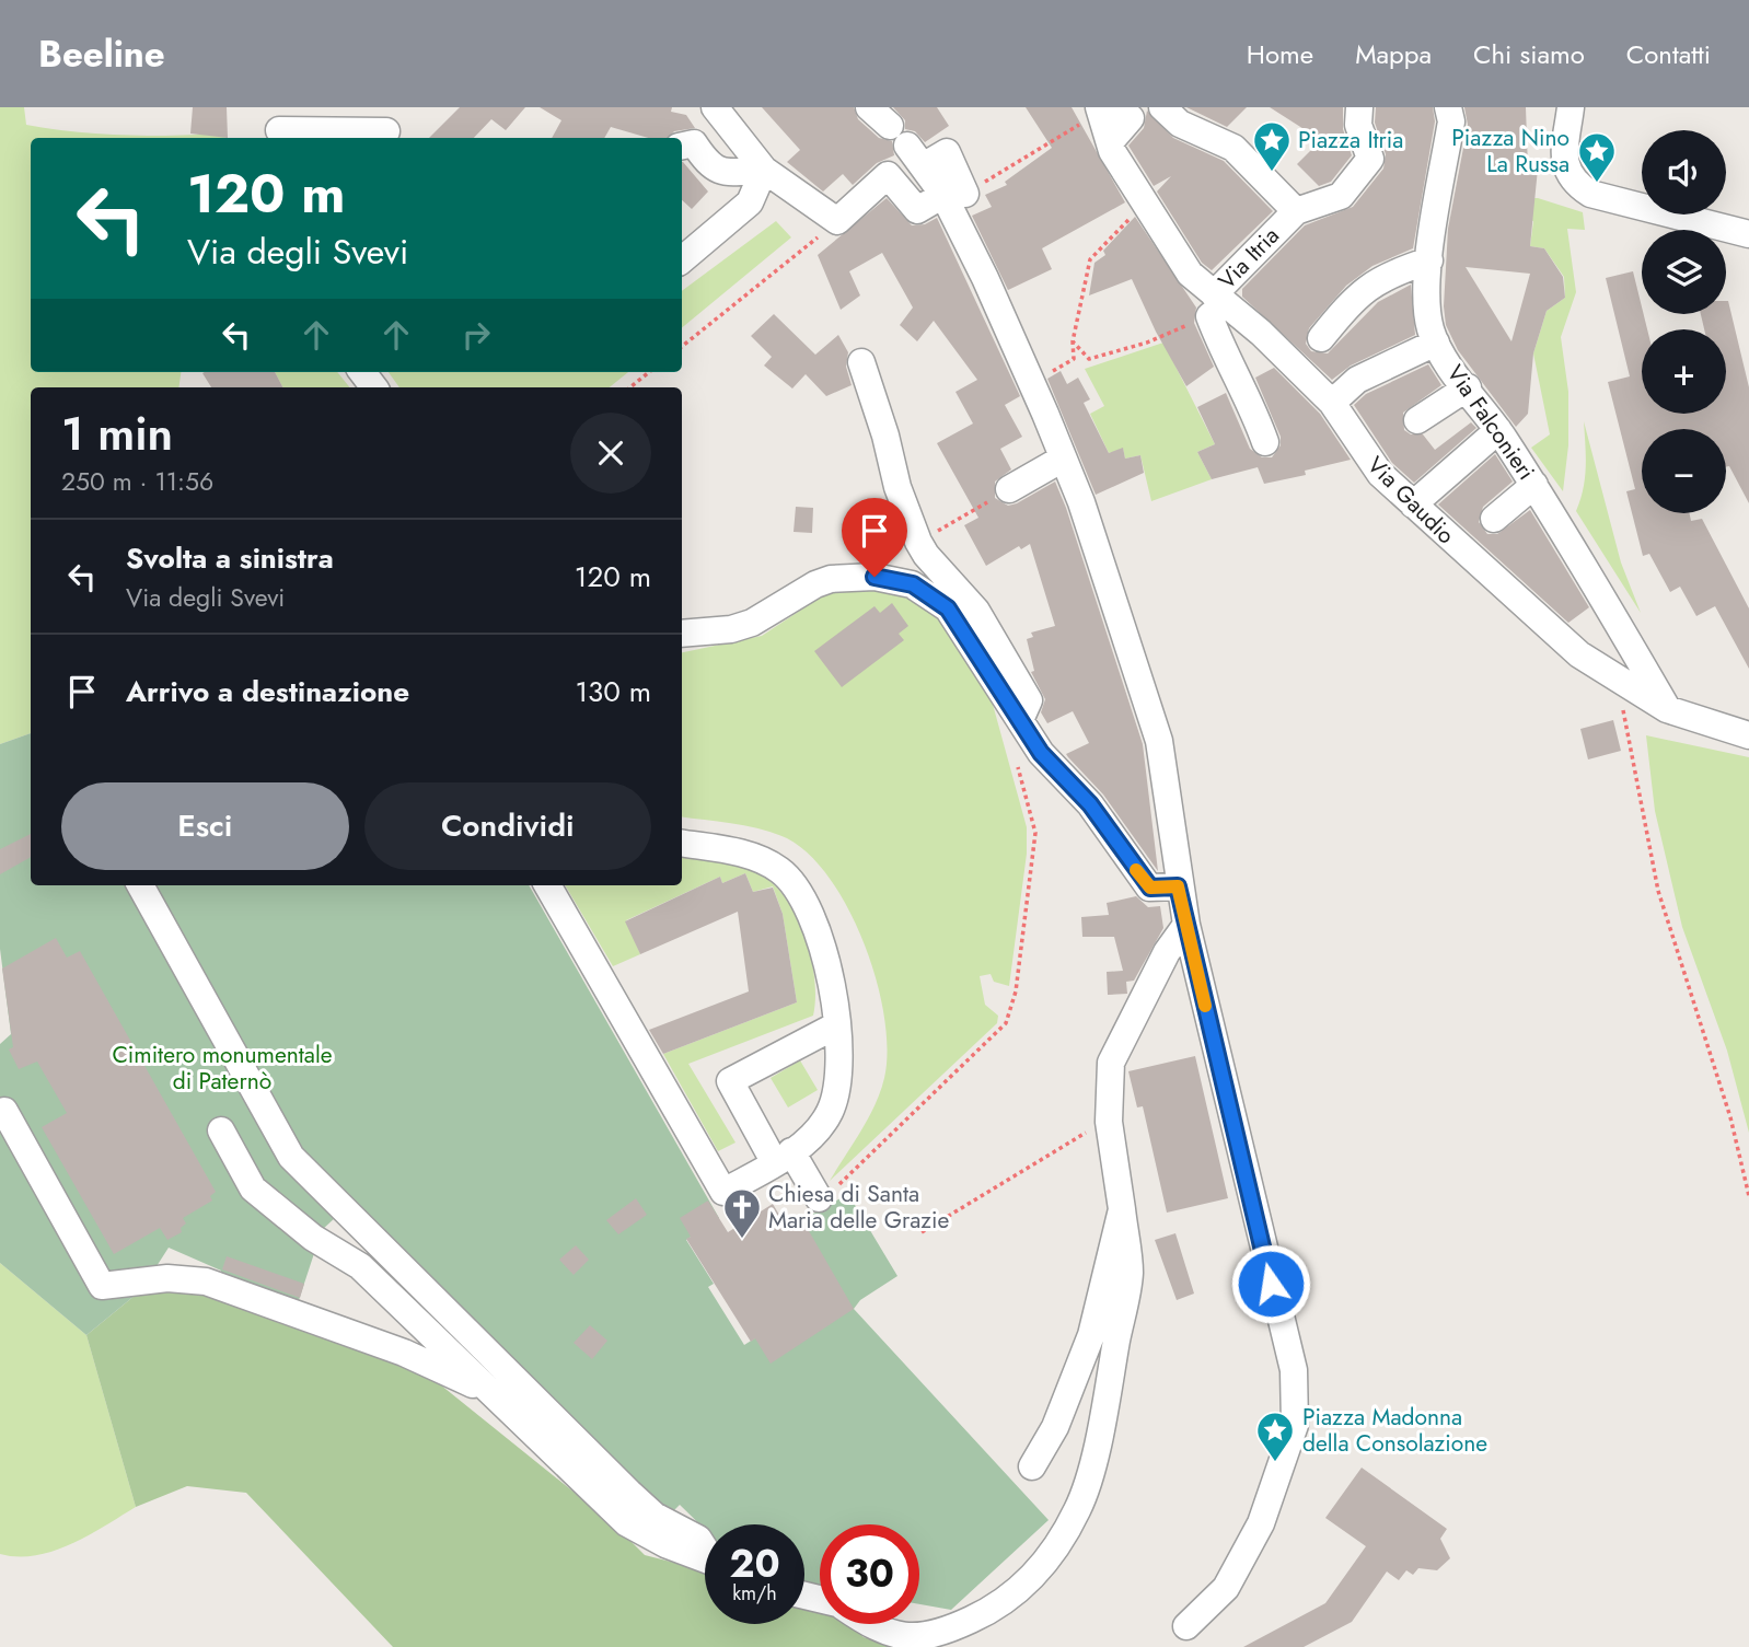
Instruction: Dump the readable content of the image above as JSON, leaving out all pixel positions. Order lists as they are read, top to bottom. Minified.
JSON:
{"streets":{"street":["Via Itria","Via Falconieri","Via Gaudio"]},"crossings":[["Via Itria","Via Gaudio"],["Via Falconieri","Via Gaudio"]],"parks":["Cimitero monumentale di Paternò"],"places":{"place":["Piazza Itria","Piazza Nino La Russa","Piazza Madonna della Consolazione"],"church":["Chiesa di Santa Maria delle Grazie"]},"page":{"header":"Beeline","nav":["Home","Mappa","Chi siamo","Contatti"],"map_buttons":["+","−"],"turn":["120 m","Via degli Svevi"],"heading":["1 min","250 m · 11:56"],"list":[{"name":"Svolta a sinistra","note":"Via degli Svevi","value":"120 m"},{"name":"Arrivo a destinazione","value":"130 m"}],"buttons":["Esci","Condividi"],"speed":"20 km/h","limit":"30"}}
